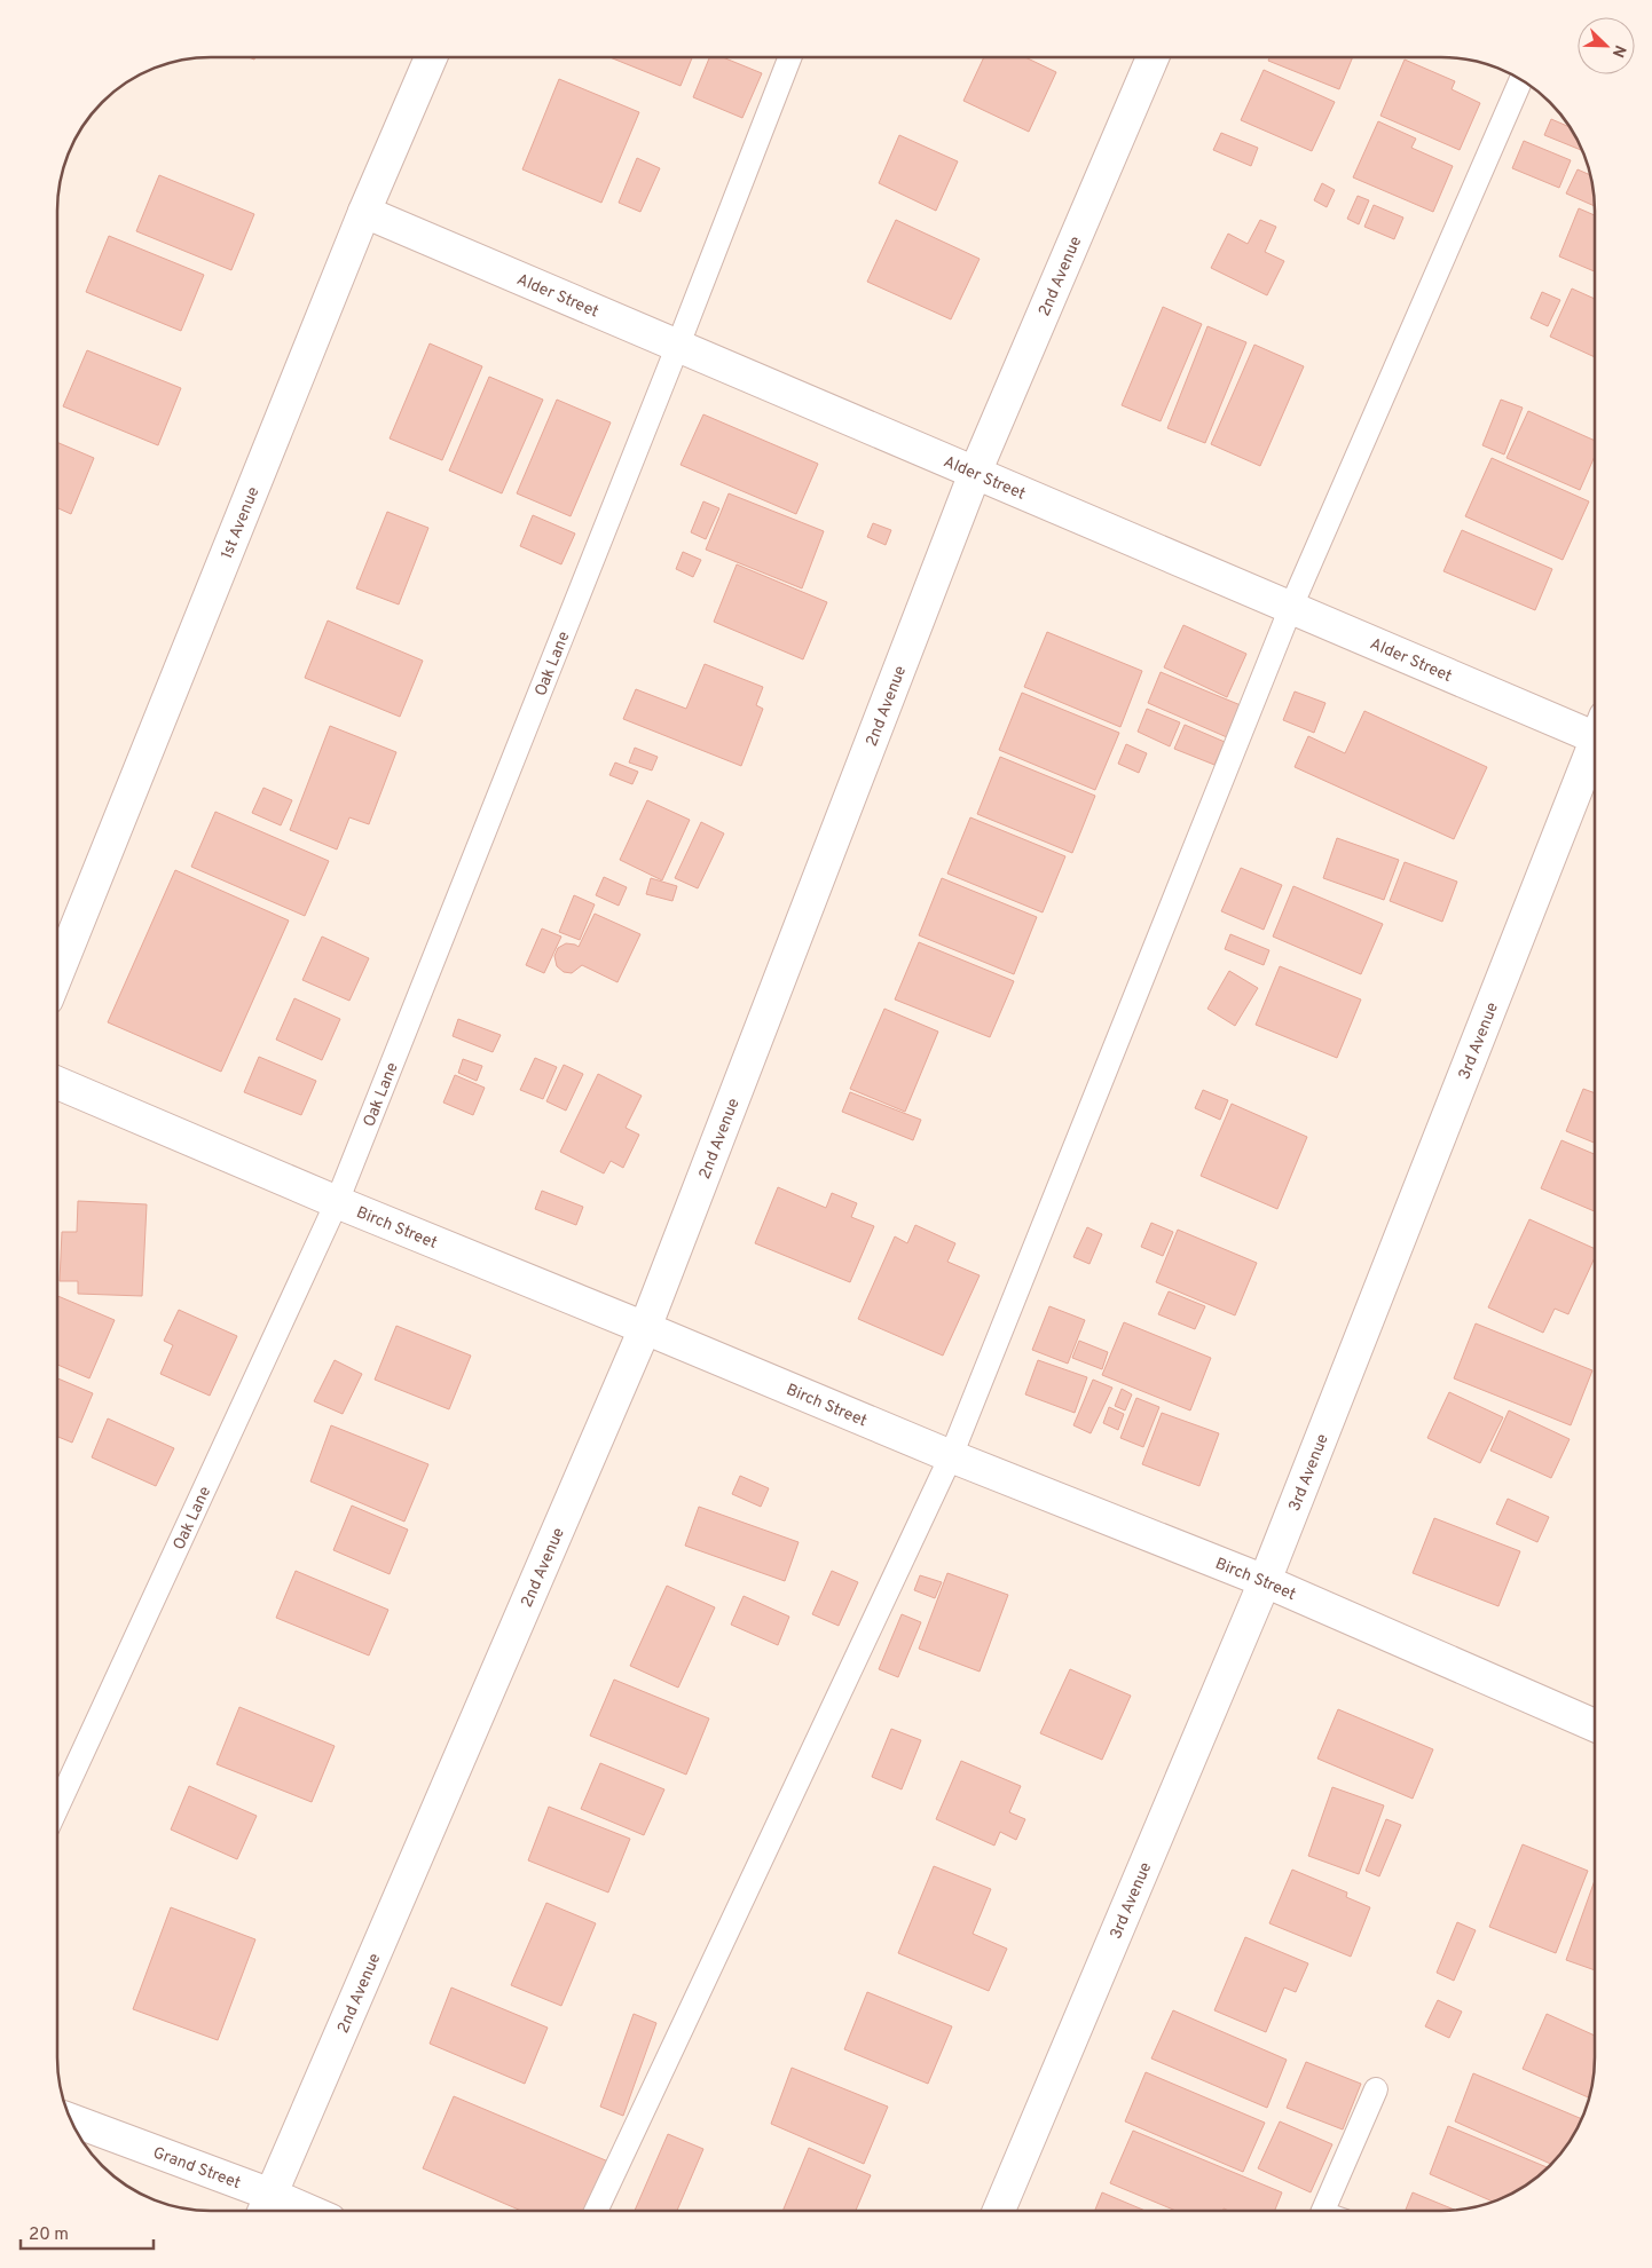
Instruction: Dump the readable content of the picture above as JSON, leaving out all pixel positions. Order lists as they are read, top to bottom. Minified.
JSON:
{"streets":{"street":["2nd Avenue","Alder Street","1st Avenue","3rd Avenue","Birch Street","Grand Street"],"lane":["Oak Lane"]},"crossings":[["2nd Avenue","Alder Street"],["2nd Avenue","Birch Street"],["2nd Avenue","Grand Street"],["Alder Street","1st Avenue"],["Alder Street","Oak Lane"],["Oak Lane","Birch Street"],["3rd Avenue","Birch Street"]],"scale_bar":"20 m","north":"bottom right"}
